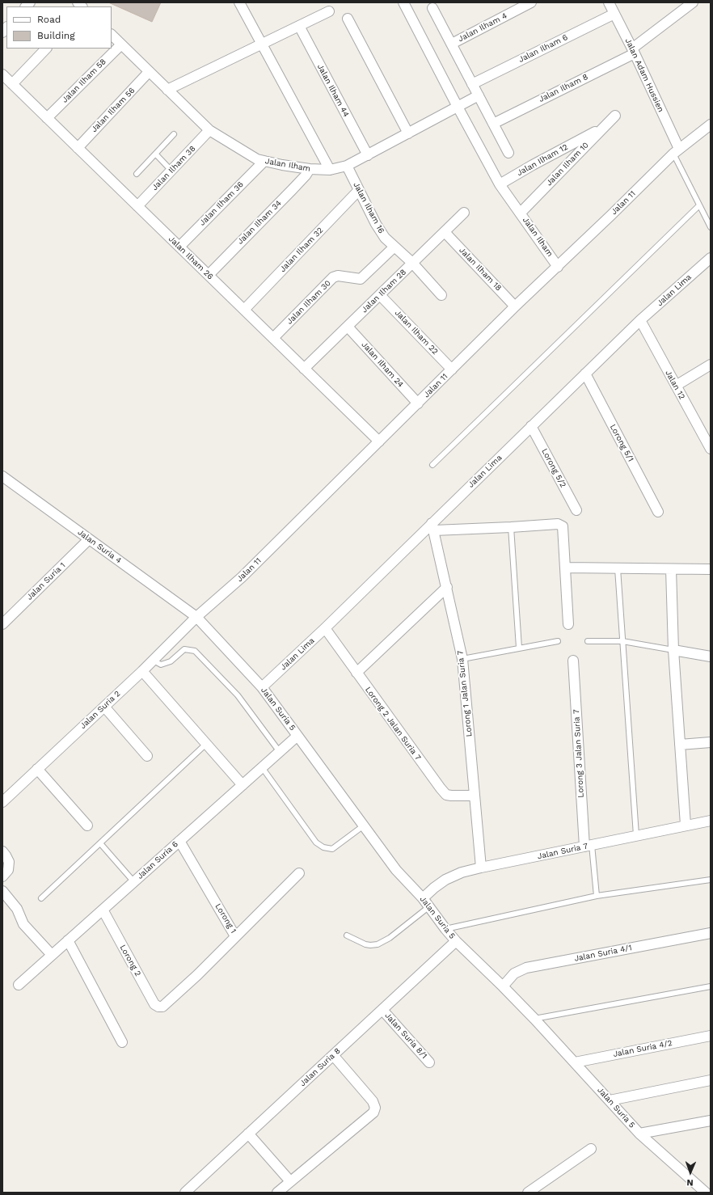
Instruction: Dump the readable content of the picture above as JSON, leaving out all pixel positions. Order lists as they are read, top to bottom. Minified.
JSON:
{"streets":{"street":["Jalan Ilham 4","Jalan Ilham 6","Jalan Adam Hussien","Jalan Ilham 58","Jalan Ilham 8","Jalan Ilham 44","Jalan Ilham 56","Jalan Ilham 12","Jalan Ilham 10","Jalan Ilham","Jalan Ilham 38","Jalan 11","Jalan Ilham 36","Jalan Ilham 16","Jalan Ilham 34","Jalan Ilham 32","Jalan Ilham 26","Jalan Ilham 18","Jalan Lima","Jalan Ilham 28","Jalan Ilham 30","Jalan Ilham 22","Jalan Ilham 24","Jalan 12","Lorong 5/1","Lorong 5/2","Jalan Suria 4","Jalan Suria 1","Lorong 1 Jalan Suria 7","Jalan Suria 5","Jalan Suria 2","Lorong 2 Jalan Suria 7","Lorong 3 Jalan Suria 7","Jalan Suria 7","Jalan Suria 6","Lorong 1","Jalan Suria 4/1","Lorong 2","Jalan Suria 8/1","Jalan Suria 4/2","Jalan Suria 8"]},"crossings":[["Jalan Ilham 6","Jalan Adam Hussien"],["Jalan Adam Hussien","Jalan Ilham 8"],["Jalan Adam Hussien","Jalan 11"],["Jalan Ilham 58","Jalan Ilham"],["Jalan Ilham 58","Jalan Ilham 26"],["Jalan Ilham 44","Jalan Ilham"],["Jalan Ilham 56","Jalan Ilham"],["Jalan Ilham 56","Jalan Ilham 26"],["Jalan Ilham 12","Jalan Ilham 10"],["Jalan Ilham 12","Jalan Ilham"],["Jalan Ilham 10","Jalan Ilham"],["Jalan Ilham","Jalan Ilham 38"],["Jalan Ilham","Jalan 11"],["Jalan Ilham","Jalan Ilham 36"],["Jalan Ilham","Jalan Ilham 16"],["Jalan Ilham","Jalan Ilham 34"],["Jalan Ilham 38","Jalan Ilham 26"],["Jalan 11","Jalan Ilham 26"],["Jalan 11","Jalan Ilham 18"],["Jalan 11","Jalan Ilham 22"],["Jalan 11","Jalan Ilham 24"],["Jalan 11","Jalan Suria 4"],["Jalan 11","Jalan Suria 5"],["Jalan 11","Jalan Suria 2"],["Jalan Ilham 36","Jalan Ilham 26"],["Jalan Ilham 16","Jalan Ilham 32"],["Jalan Ilham 16","Jalan Ilham 28"],["Jalan Ilham 16","Jalan Ilham 30"],["Jalan Ilham 34","Jalan Ilham 26"],["Jalan Ilham 32","Jalan Ilham 26"],["Jalan Ilham 26","Jalan Ilham 28"],["Jalan Ilham 26","Jalan Ilham 30"],["Jalan Ilham 18","Jalan Ilham 28"],["Jalan Lima","Jalan 12"],["Jalan Lima","Lorong 5/1"],["Jalan Lima","Lorong 5/2"],["Jalan Lima","Lorong 1 Jalan Suria 7"],["Jalan Lima","Jalan Suria 5"],["Jalan Lima","Lorong 2 Jalan Suria 7"],["Jalan Ilham 28","Jalan Ilham 22"],["Jalan Ilham 28","Jalan Ilham 24"],["Jalan Suria 4","Jalan Suria 1"],["Jalan Suria 4","Jalan Suria 5"],["Jalan Suria 4","Jalan Suria 2"],["Lorong 1 Jalan Suria 7","Lorong 2 Jalan Suria 7"],["Lorong 1 Jalan Suria 7","Jalan Suria 7"],["Jalan Suria 5","Jalan Suria 2"],["Jalan Suria 5","Jalan Suria 7"],["Jalan Suria 5","Jalan Suria 6"],["Jalan Suria 5","Jalan Suria 4/1"],["Jalan Suria 5","Jalan Suria 4/2"],["Jalan Suria 5","Jalan Suria 8"],["Lorong 3 Jalan Suria 7","Jalan Suria 7"],["Jalan Suria 6","Lorong 1"],["Jalan Suria 6","Lorong 2"],["Lorong 1","Lorong 2"],["Jalan Suria 8/1","Jalan Suria 8"]],"legend":["Road","Building"],"north":"bottom"}
